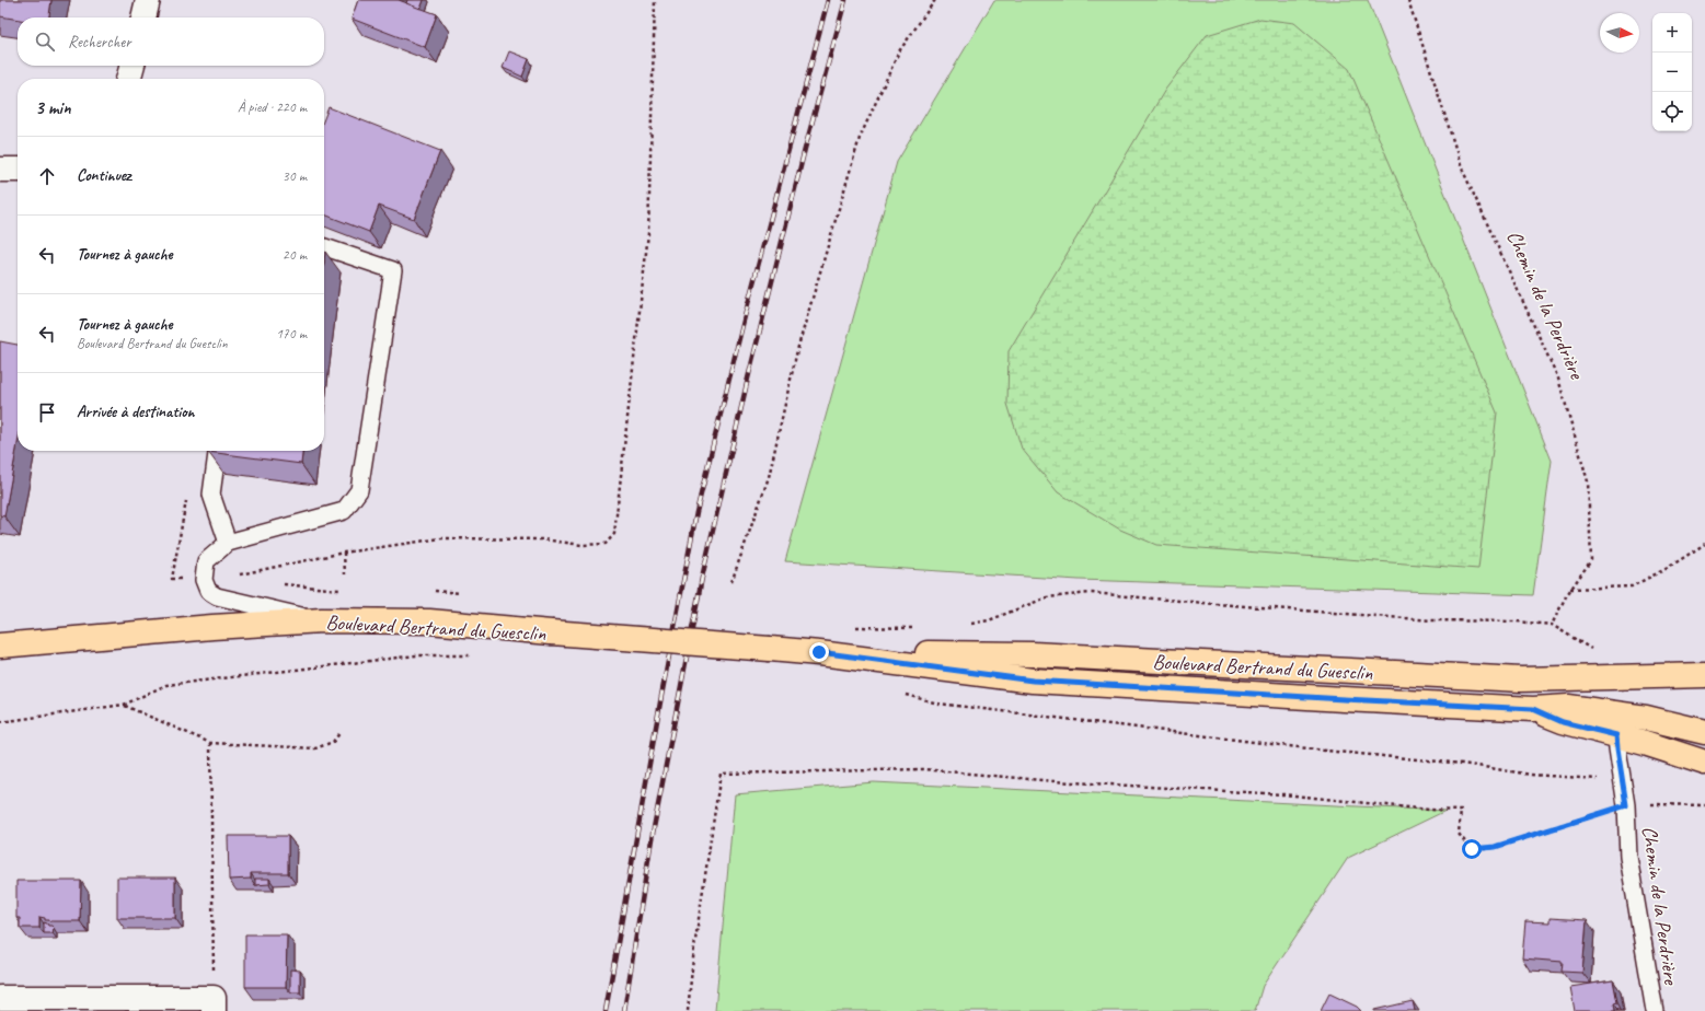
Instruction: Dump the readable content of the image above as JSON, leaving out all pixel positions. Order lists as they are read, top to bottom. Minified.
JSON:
{"streets":{"main road":["Boulevard Bertrand du Guesclin"],"lane":["Chemin de la Perdrière"]},"crossings":[["Chemin de la Perdrière","Boulevard Bertrand du Guesclin"]],"north":"right","page":{"map_buttons":["+","−"],"search":"Rechercher","heading":["3 min","À pied · 220 m"],"list":[["Continuez","30 m"],["Tournez à gauche","20 m"],["Tournez à gauche","Boulevard Bertrand du Guesclin","170 m"],"Arrivée à destination"]}}
